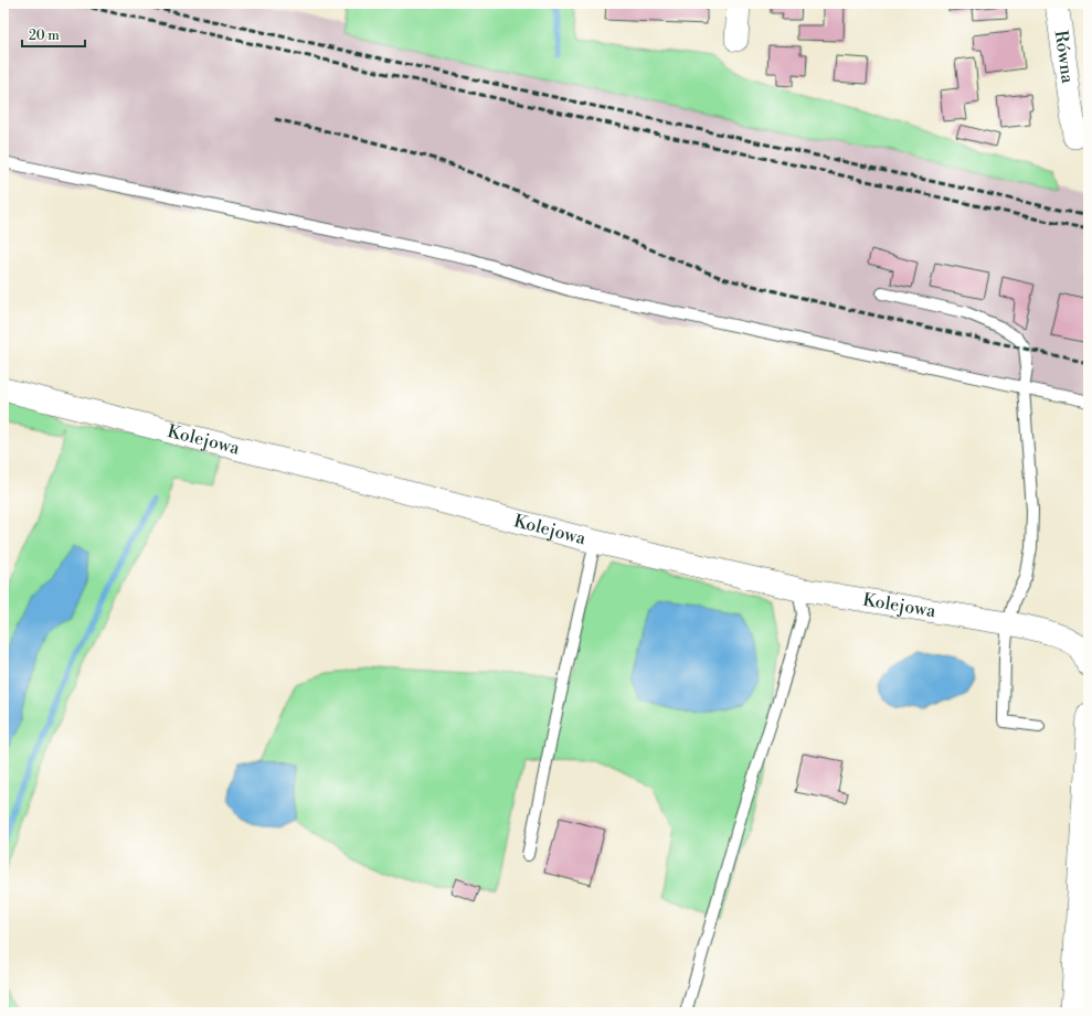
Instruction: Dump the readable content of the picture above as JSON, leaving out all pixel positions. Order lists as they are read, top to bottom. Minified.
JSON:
{"streets":{"street":["Równa","Kolejowa"]},"scale_bar":"20 m"}
